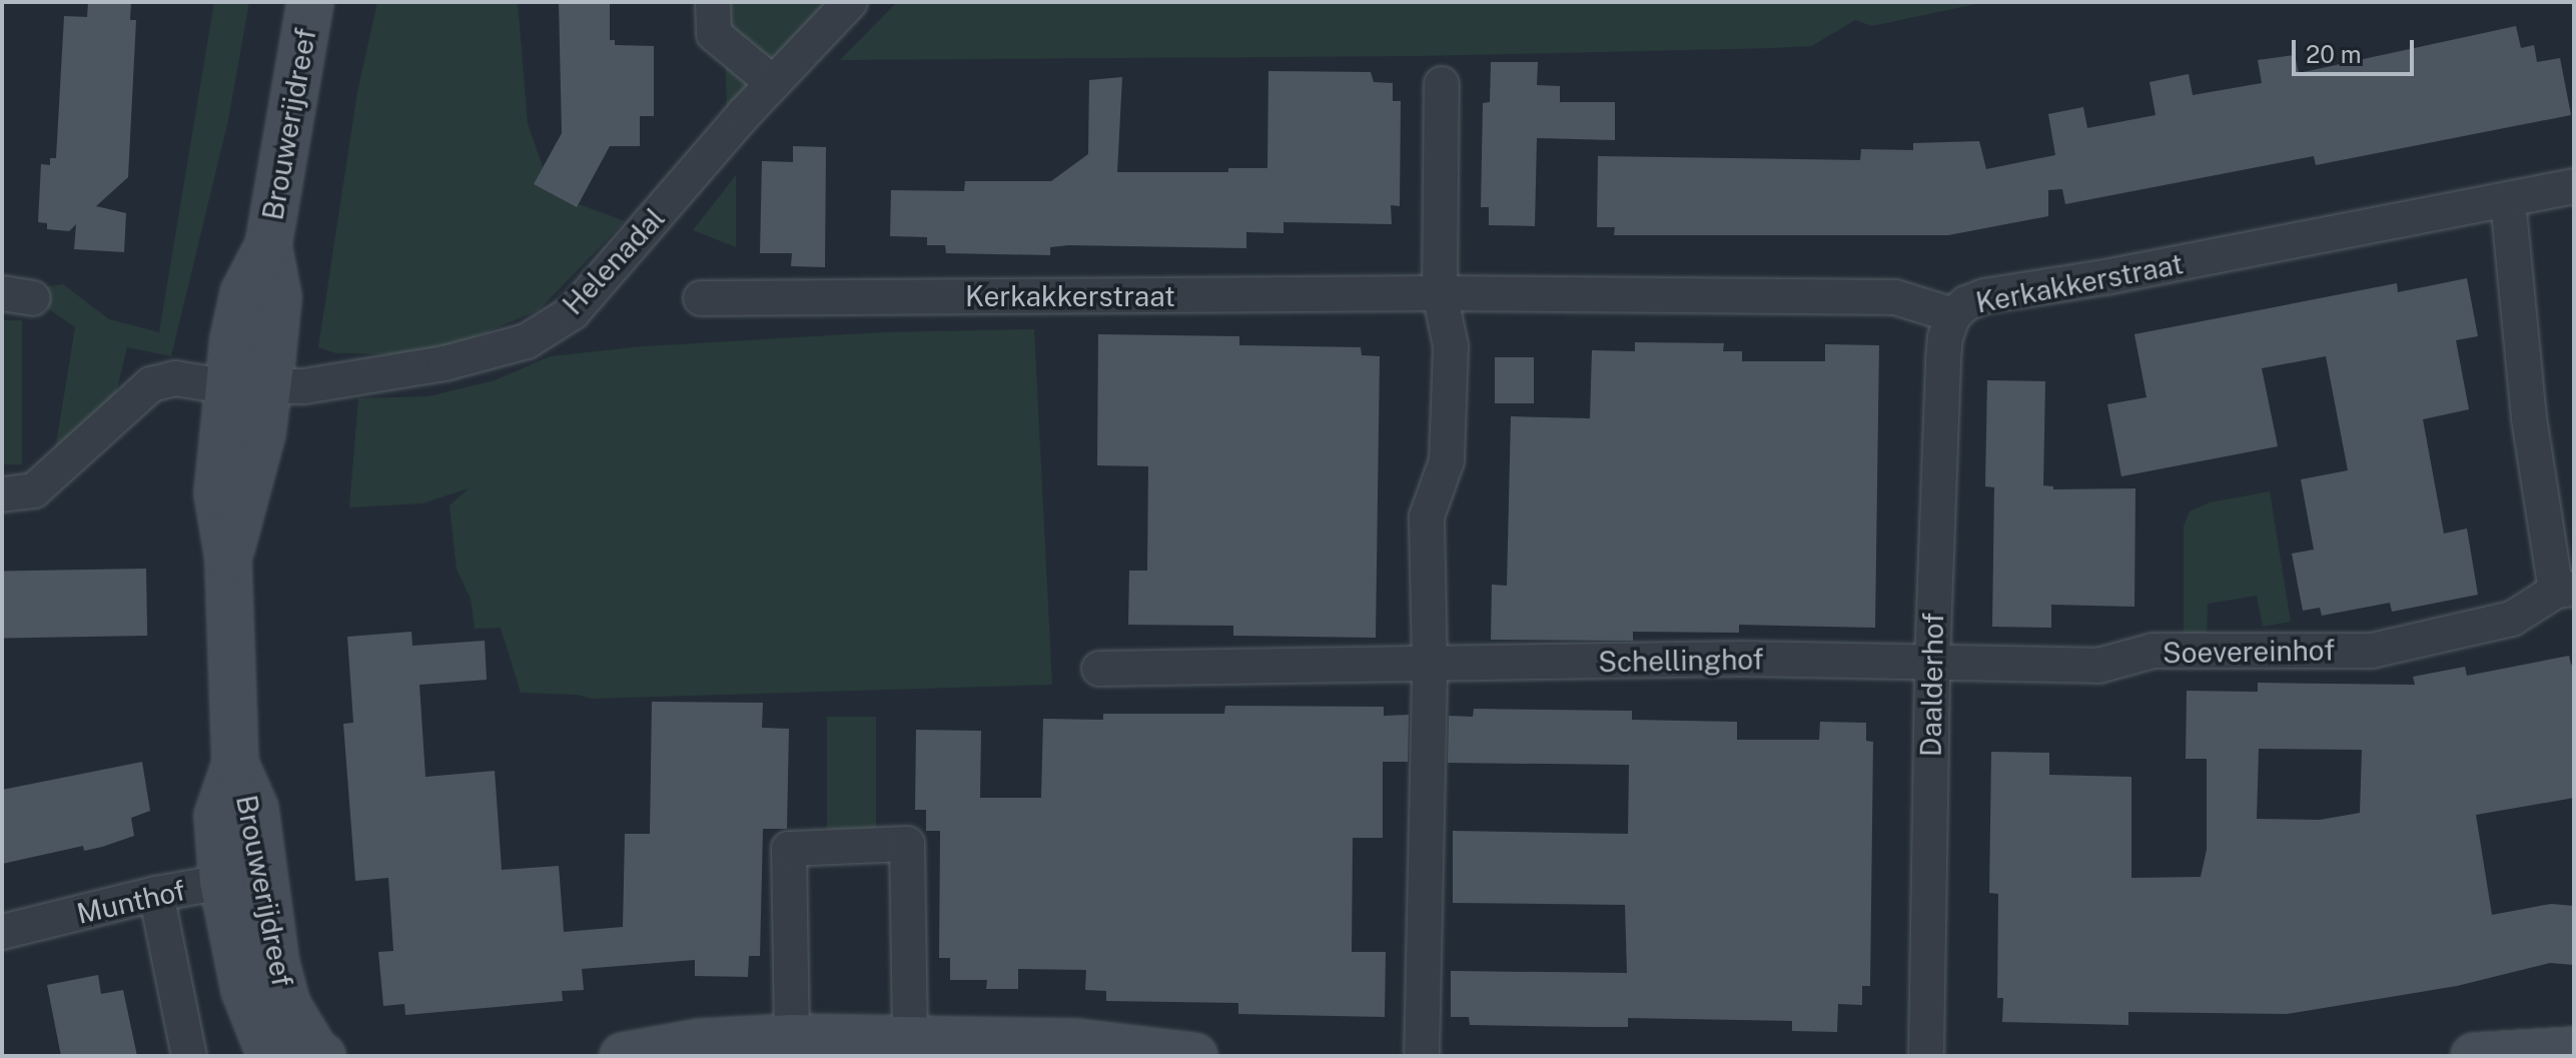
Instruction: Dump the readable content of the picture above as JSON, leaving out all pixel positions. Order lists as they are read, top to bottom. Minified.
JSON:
{"streets":{"street":["Brouwerijdreef","Helenadal","Kerkakkerstraat","Soevereinhof","Schellinghof","Daalderhof","Munthof"]},"crossings":[["Brouwerijdreef","Helenadal"],["Brouwerijdreef","Munthof"],["Kerkakkerstraat","Soevereinhof"],["Kerkakkerstraat","Daalderhof"],["Soevereinhof","Schellinghof"],["Soevereinhof","Daalderhof"],["Schellinghof","Daalderhof"]],"scale_bar":"20 m"}
